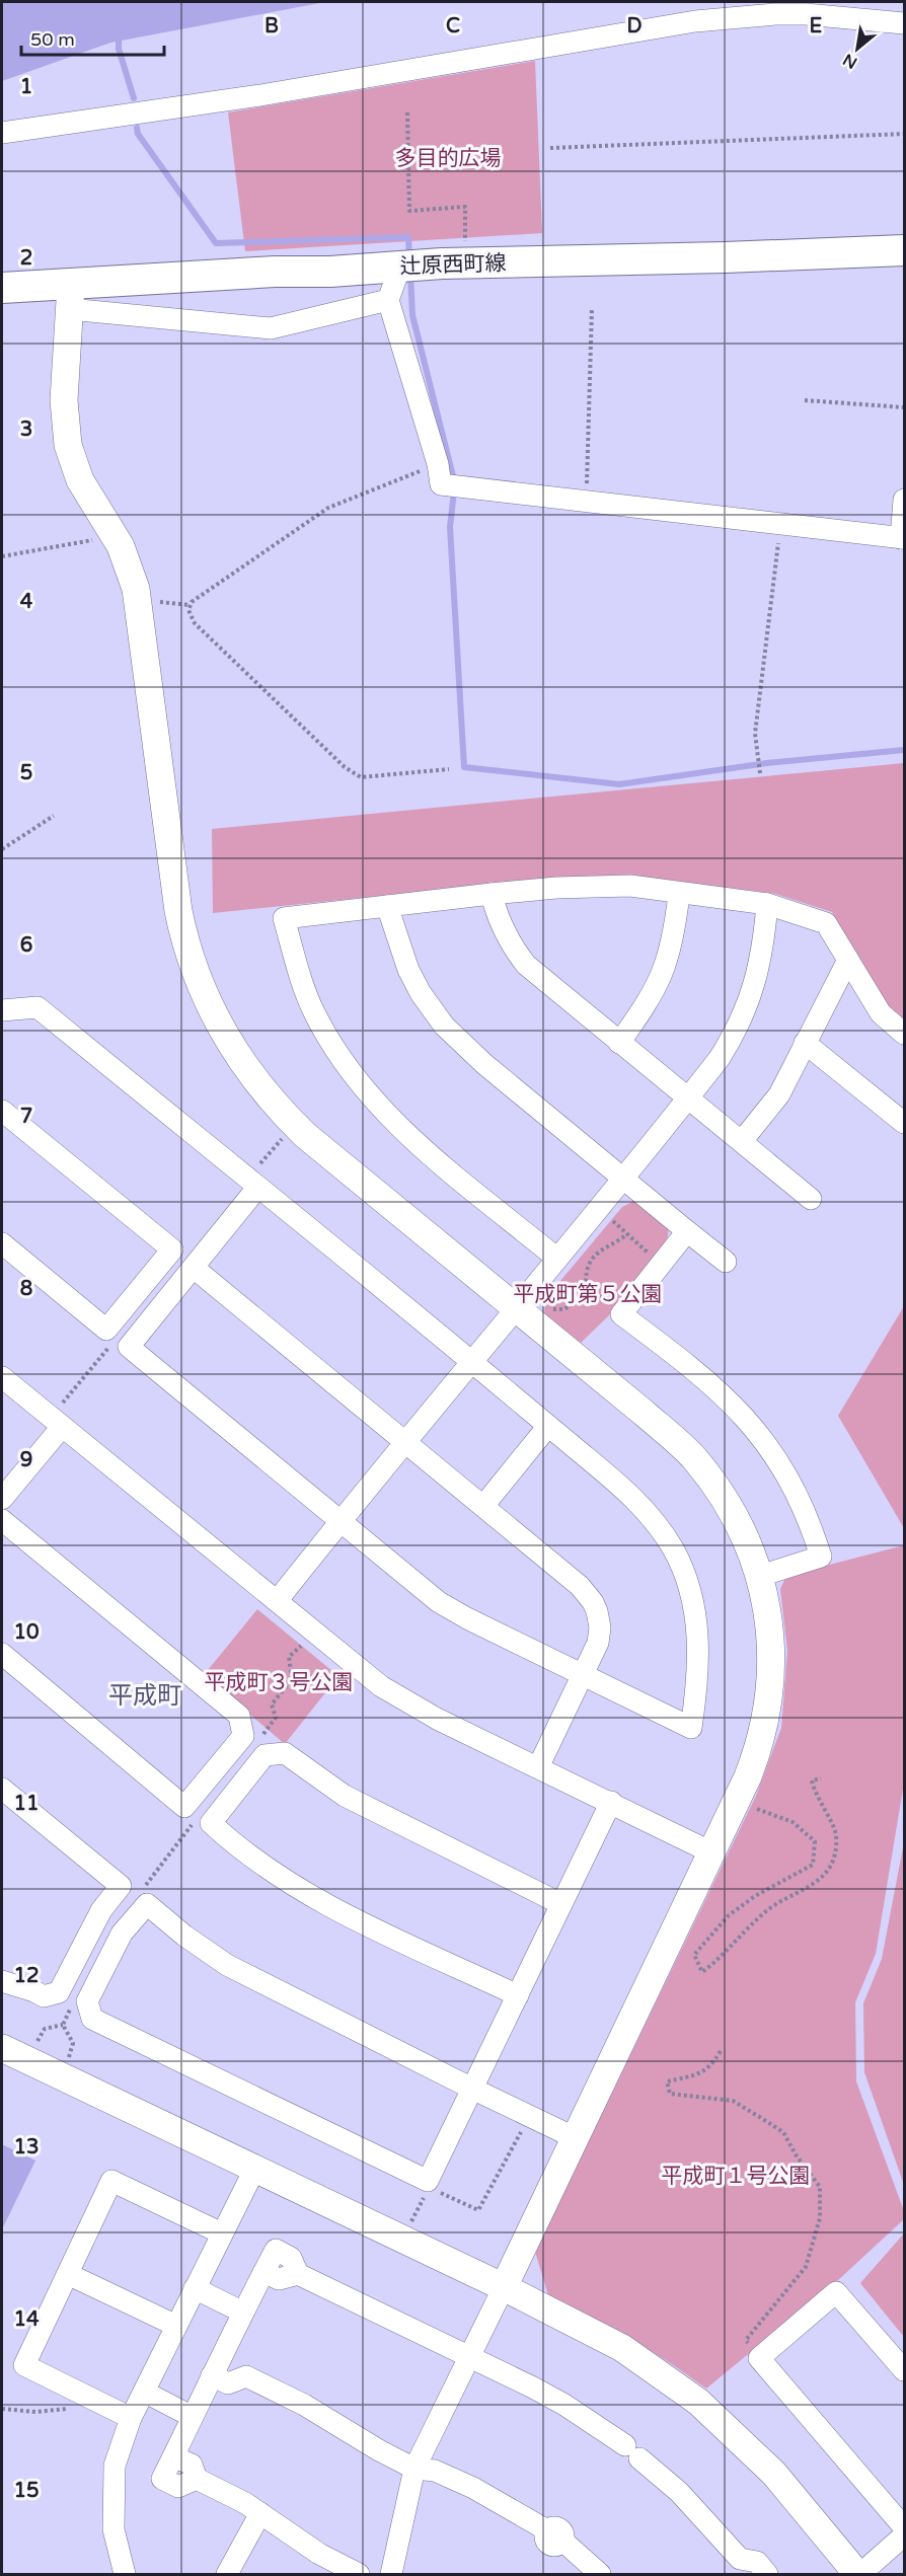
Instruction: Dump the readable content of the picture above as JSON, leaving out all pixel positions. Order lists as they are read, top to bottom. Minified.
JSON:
{"streets":{"main road":["辻原西町線"]},"districts":["平成町"],"parks":["多目的広場","平成町第５公園","平成町３号公園","平成町１号公園"],"scale_bar":"50 m","north":"bottom left","grid":{"columns":["B","C","D","E"],"rows":["1","2","3","4","5","6","7","8","9","10","11","12","13","14","15"]}}
